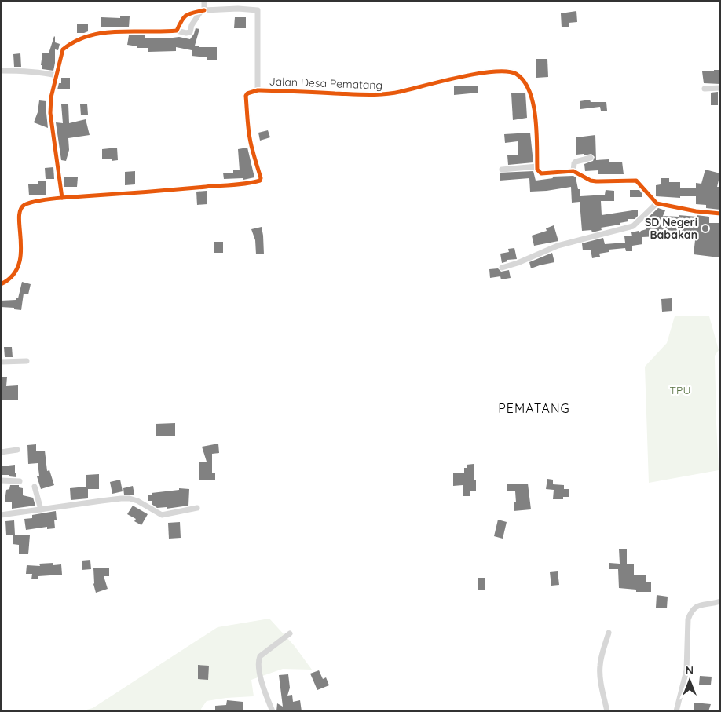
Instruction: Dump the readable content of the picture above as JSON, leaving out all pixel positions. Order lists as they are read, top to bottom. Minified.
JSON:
{"streets":{"street":["Jalan Desa Pematang"]},"districts":["PEMATANG"],"parks":["TPU"],"places":["SD Negeri Babakan"],"north":"top"}
